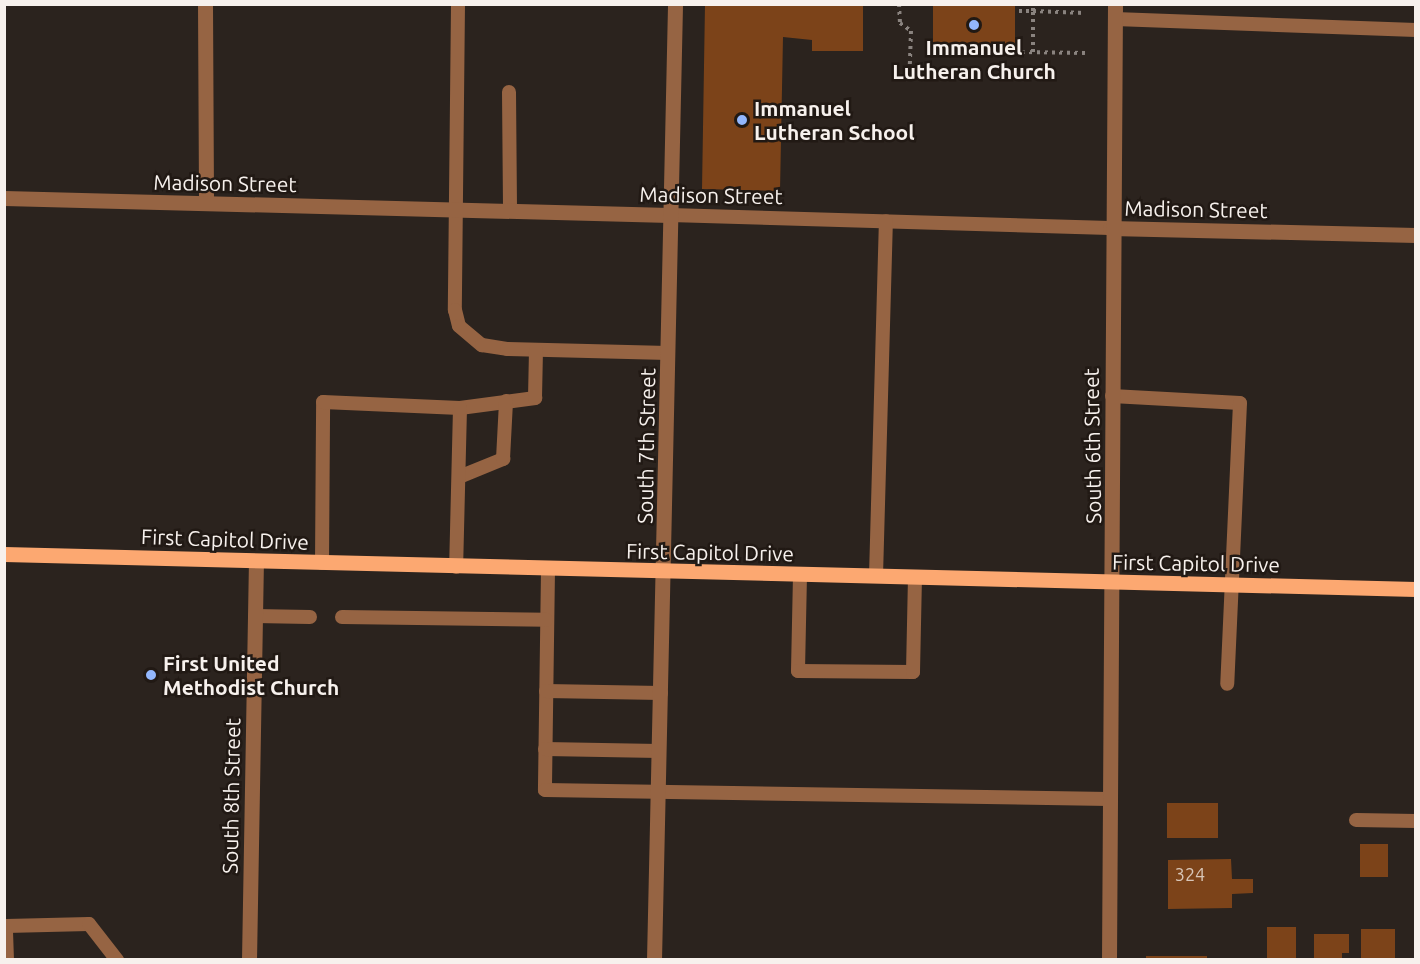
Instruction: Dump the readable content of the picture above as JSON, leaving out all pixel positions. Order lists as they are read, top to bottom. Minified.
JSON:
{"streets":{"main road":["First Capitol Drive"],"street":["Madison Street","South 7th Street","South 6th Street","South 8th Street"]},"crossings":[["Madison Street","South 7th Street"],["Madison Street","South 6th Street"],["South 7th Street","First Capitol Drive"],["South 6th Street","First Capitol Drive"],["First Capitol Drive","South 8th Street"]],"places":["Immanuel Lutheran Church","Immanuel Lutheran School","First United Methodist Church"],"house_numbers":["324"]}
